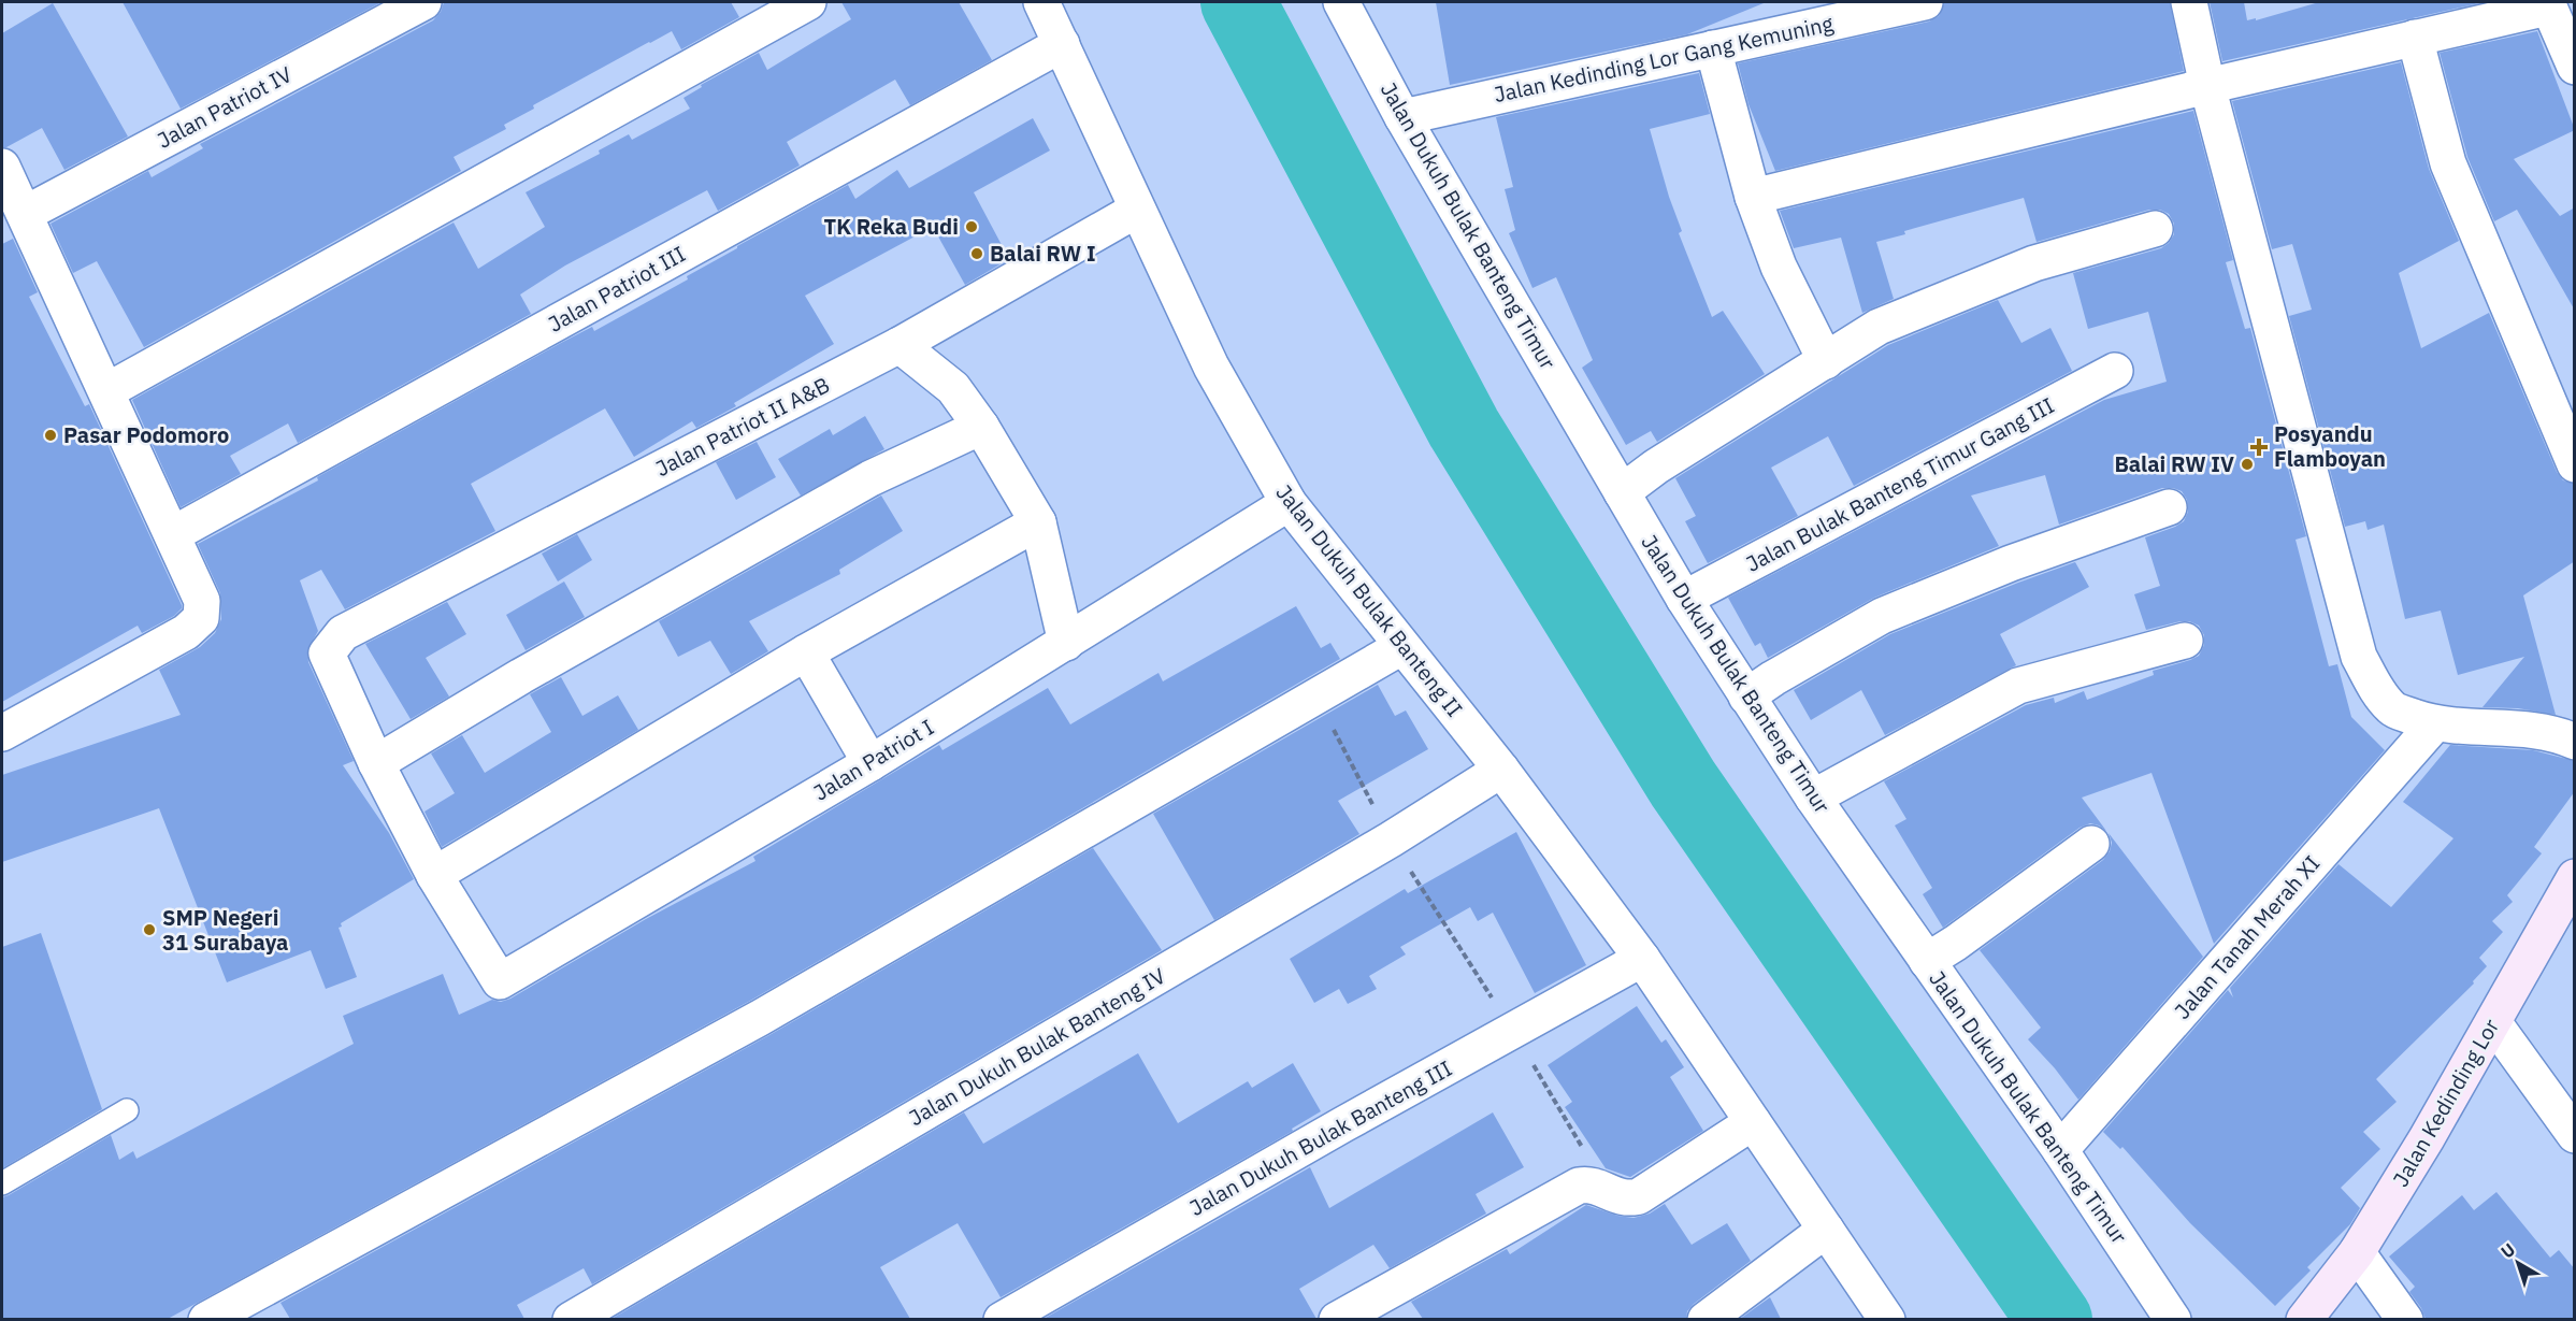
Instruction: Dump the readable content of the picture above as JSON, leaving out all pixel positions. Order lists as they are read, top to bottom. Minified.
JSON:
{"streets":{"main road":["Jalan Kedinding Lor"],"street":["Jalan Kedinding Lor Gang Kemuning","Jalan Patriot IV","Jalan Dukuh Bulak Banteng Timur","Jalan Patriot III","Jalan Patriot II A&B","Jalan Bulak Banteng Timur Gang III","Jalan Dukuh Bulak Banteng II","Jalan Patriot I","Jalan Tanah Merah XI","Jalan Dukuh Bulak Banteng IV","Jalan Dukuh Bulak Banteng III"]},"crossings":[["Jalan Kedinding Lor Gang Kemuning","Jalan Dukuh Bulak Banteng Timur"],["Jalan Dukuh Bulak Banteng Timur","Jalan Bulak Banteng Timur Gang III"],["Jalan Dukuh Bulak Banteng Timur","Jalan Tanah Merah XI"],["Jalan Patriot III","Jalan Dukuh Bulak Banteng II"],["Jalan Patriot II A&B","Jalan Dukuh Bulak Banteng II"],["Jalan Dukuh Bulak Banteng II","Jalan Patriot I"],["Jalan Dukuh Bulak Banteng II","Jalan Dukuh Bulak Banteng IV"],["Jalan Dukuh Bulak Banteng II","Jalan Dukuh Bulak Banteng III"]],"places":{"other":["TK Reka Budi","Balai RW I","Pasar Podomoro","Balai RW IV","SMP Negeri 31 Surabaya"],"health":["Posyandu Flamboyan"]},"north":"top left"}
